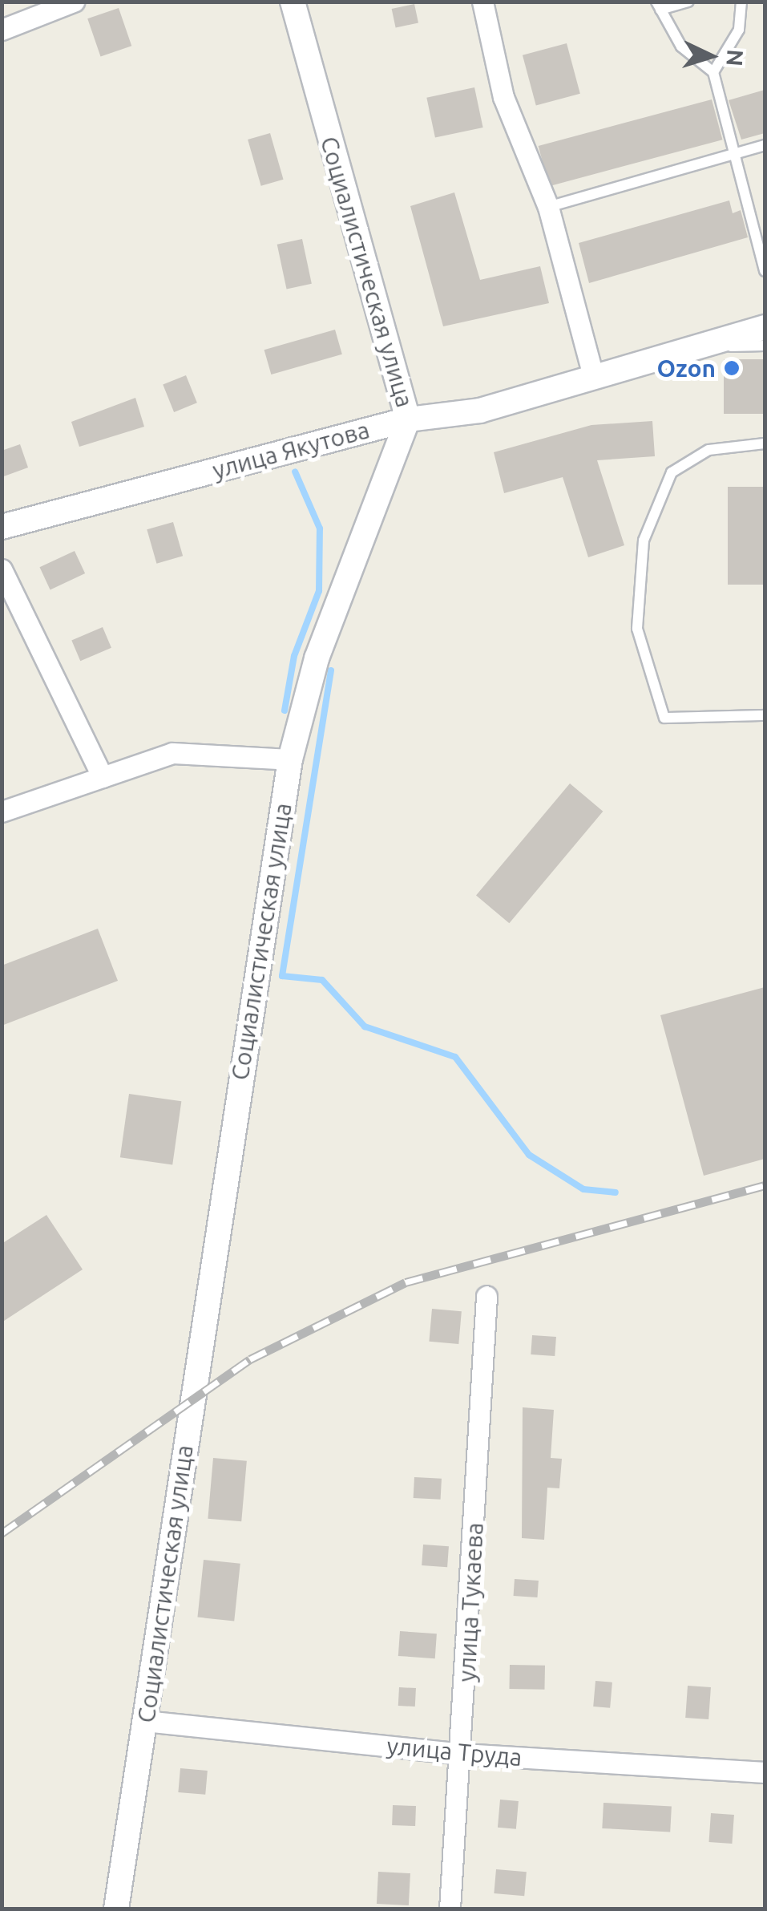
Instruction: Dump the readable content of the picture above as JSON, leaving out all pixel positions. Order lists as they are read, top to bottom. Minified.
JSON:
{"streets":{"street":["Социалистическая улица","улица Якутова","улица Тукаева","улица Труда"]},"crossings":[["Социалистическая улица","улица Якутова"],["Социалистическая улица","улица Труда"],["улица Тукаева","улица Труда"]],"places":["Ozon"],"north":"right"}
